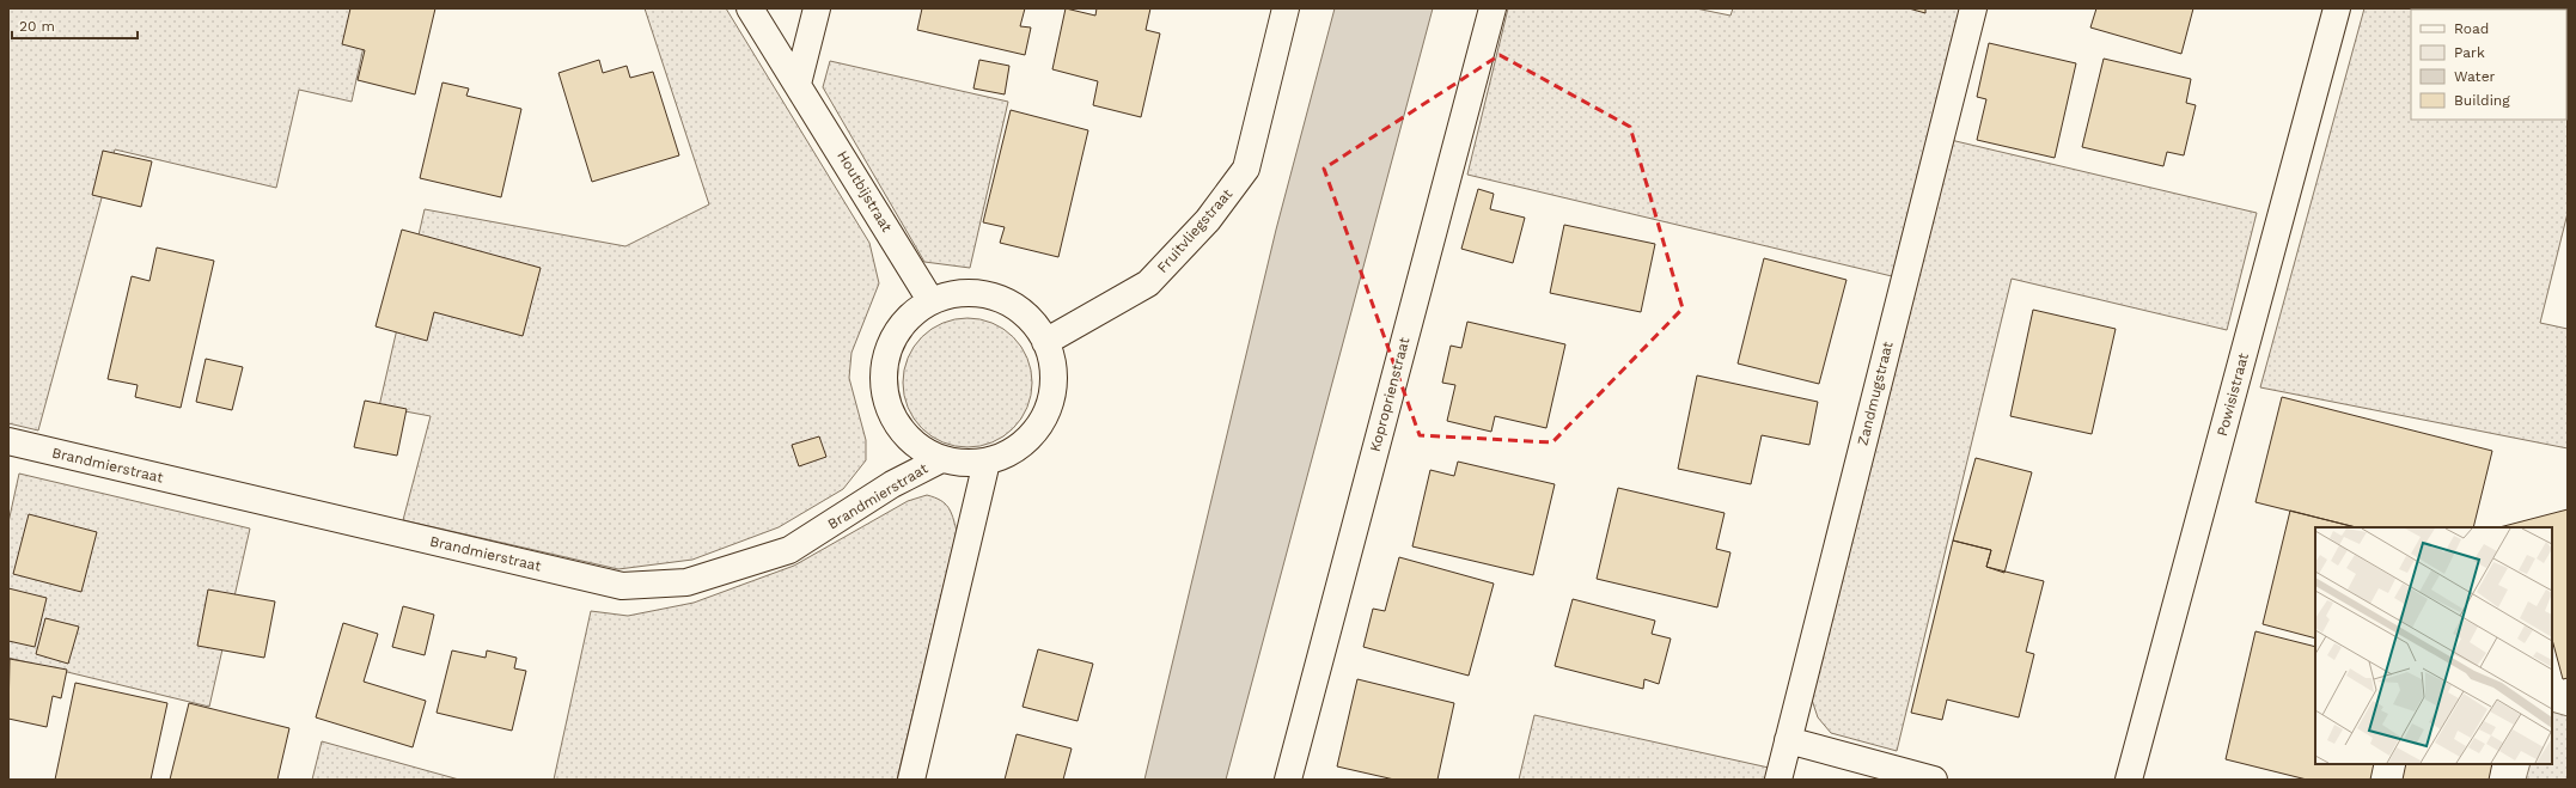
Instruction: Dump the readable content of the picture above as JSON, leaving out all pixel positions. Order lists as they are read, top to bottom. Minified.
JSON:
{"streets":{"street":["Houtbijstraat","Fruitvliegstraat","Zandmugstraat","Koproprienstraat","Powisistraat","Brandmierstraat"]},"crossings":[["Houtbijstraat","Fruitvliegstraat"],["Houtbijstraat","Brandmierstraat"],["Fruitvliegstraat","Brandmierstraat"]],"legend":["Road","Park","Water","Building"],"scale_bar":"20 m"}
